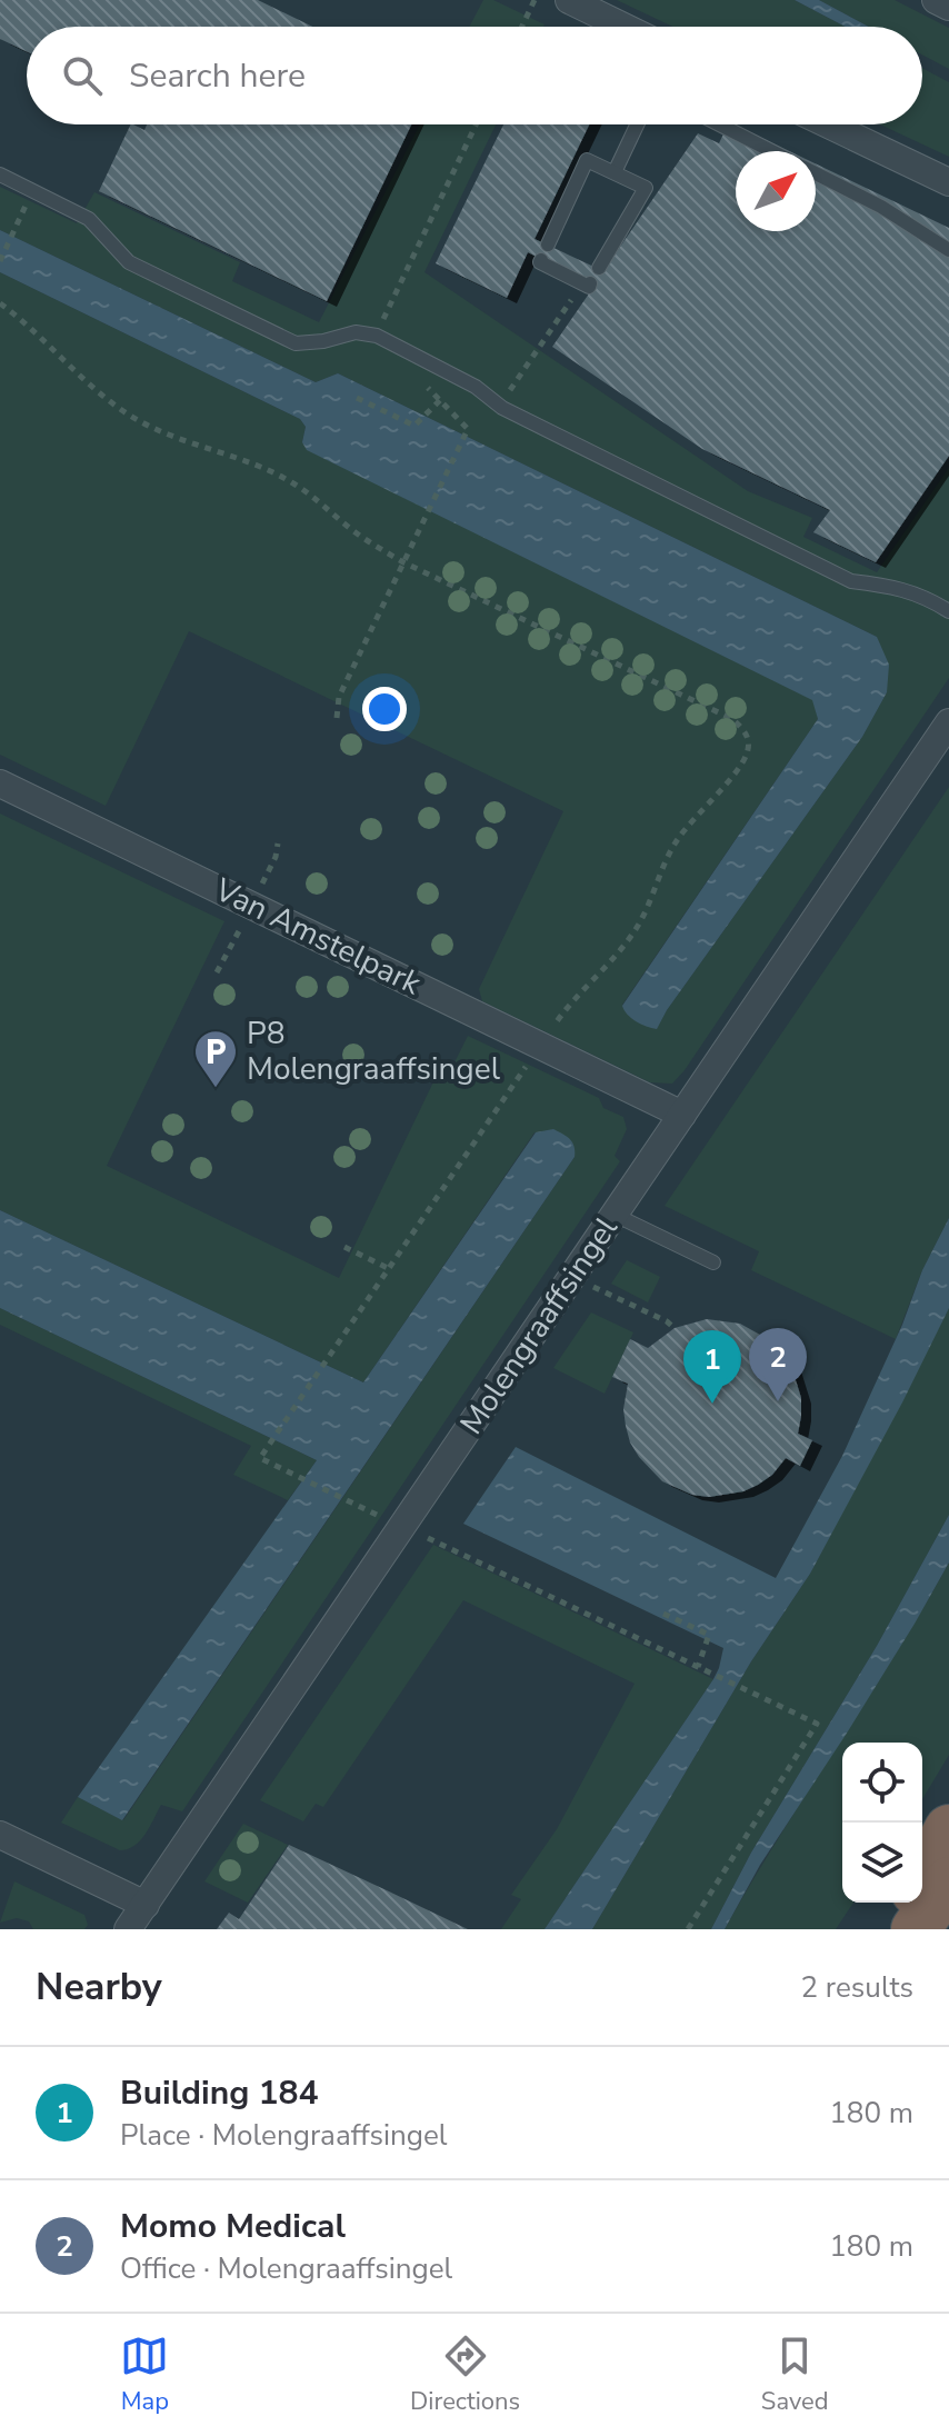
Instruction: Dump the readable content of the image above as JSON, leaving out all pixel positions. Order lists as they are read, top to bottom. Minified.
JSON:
{"streets":{"street":["Van Amstelpark","Molengraaffsingel"]},"crossings":[["Van Amstelpark","Molengraaffsingel"]],"places":{"parking":["P8 Molengraaffsingel"]},"north":"top right","page":{"search":"Search here","pins":["2","1"],"heading":["Nearby","2 results"],"list":[{"mark":"1","name":"Building 184","note":"Place · Molengraaffsingel","value":"180 m"},{"mark":"2","name":"Momo Medical","note":"Office · Molengraaffsingel","value":"180 m"}],"nav":["Map","Directions","Saved"]}}
